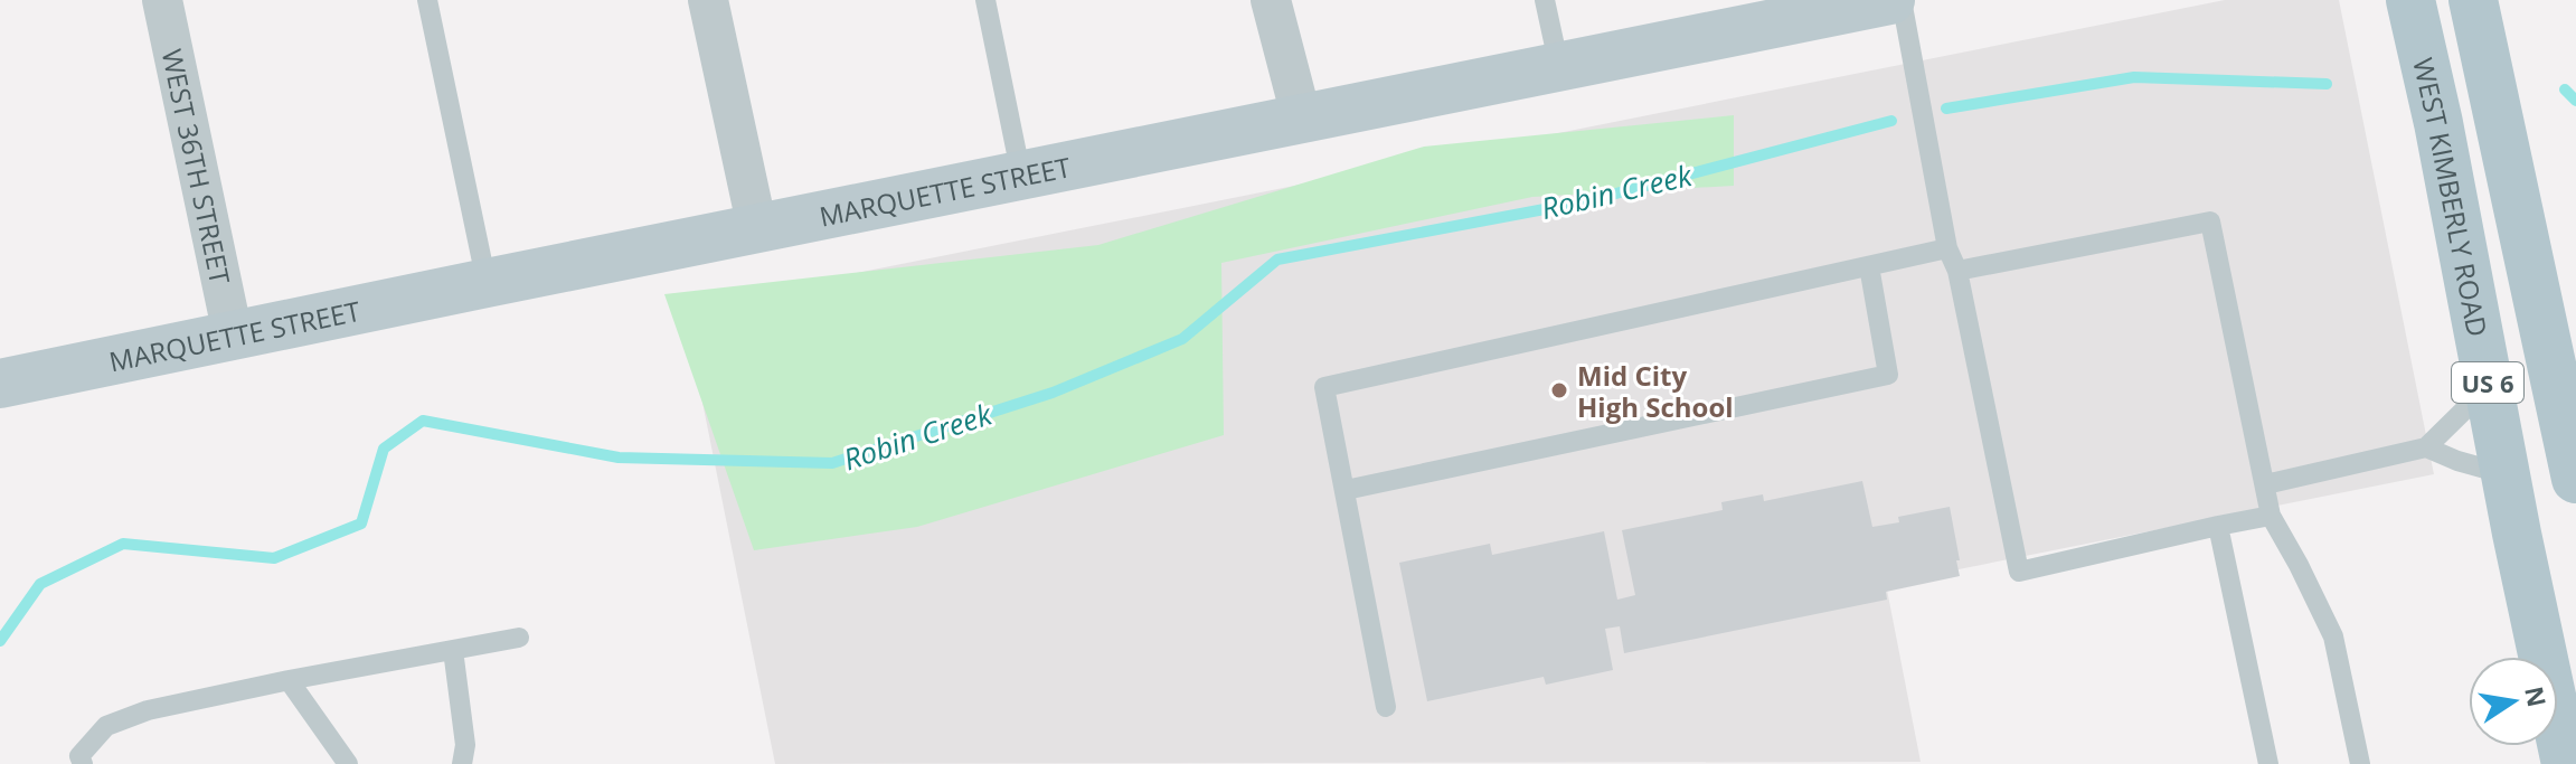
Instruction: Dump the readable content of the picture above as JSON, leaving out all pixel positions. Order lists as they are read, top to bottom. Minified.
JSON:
{"streets":{"main road":["MARQUETTE STREET","WEST KIMBERLY ROAD","US 6"],"street":["WEST 36TH STREET"]},"crossings":[["WEST 36TH STREET","MARQUETTE STREET"]],"water":["Robin Creek"],"places":["Mid City High School"],"north":"right"}
